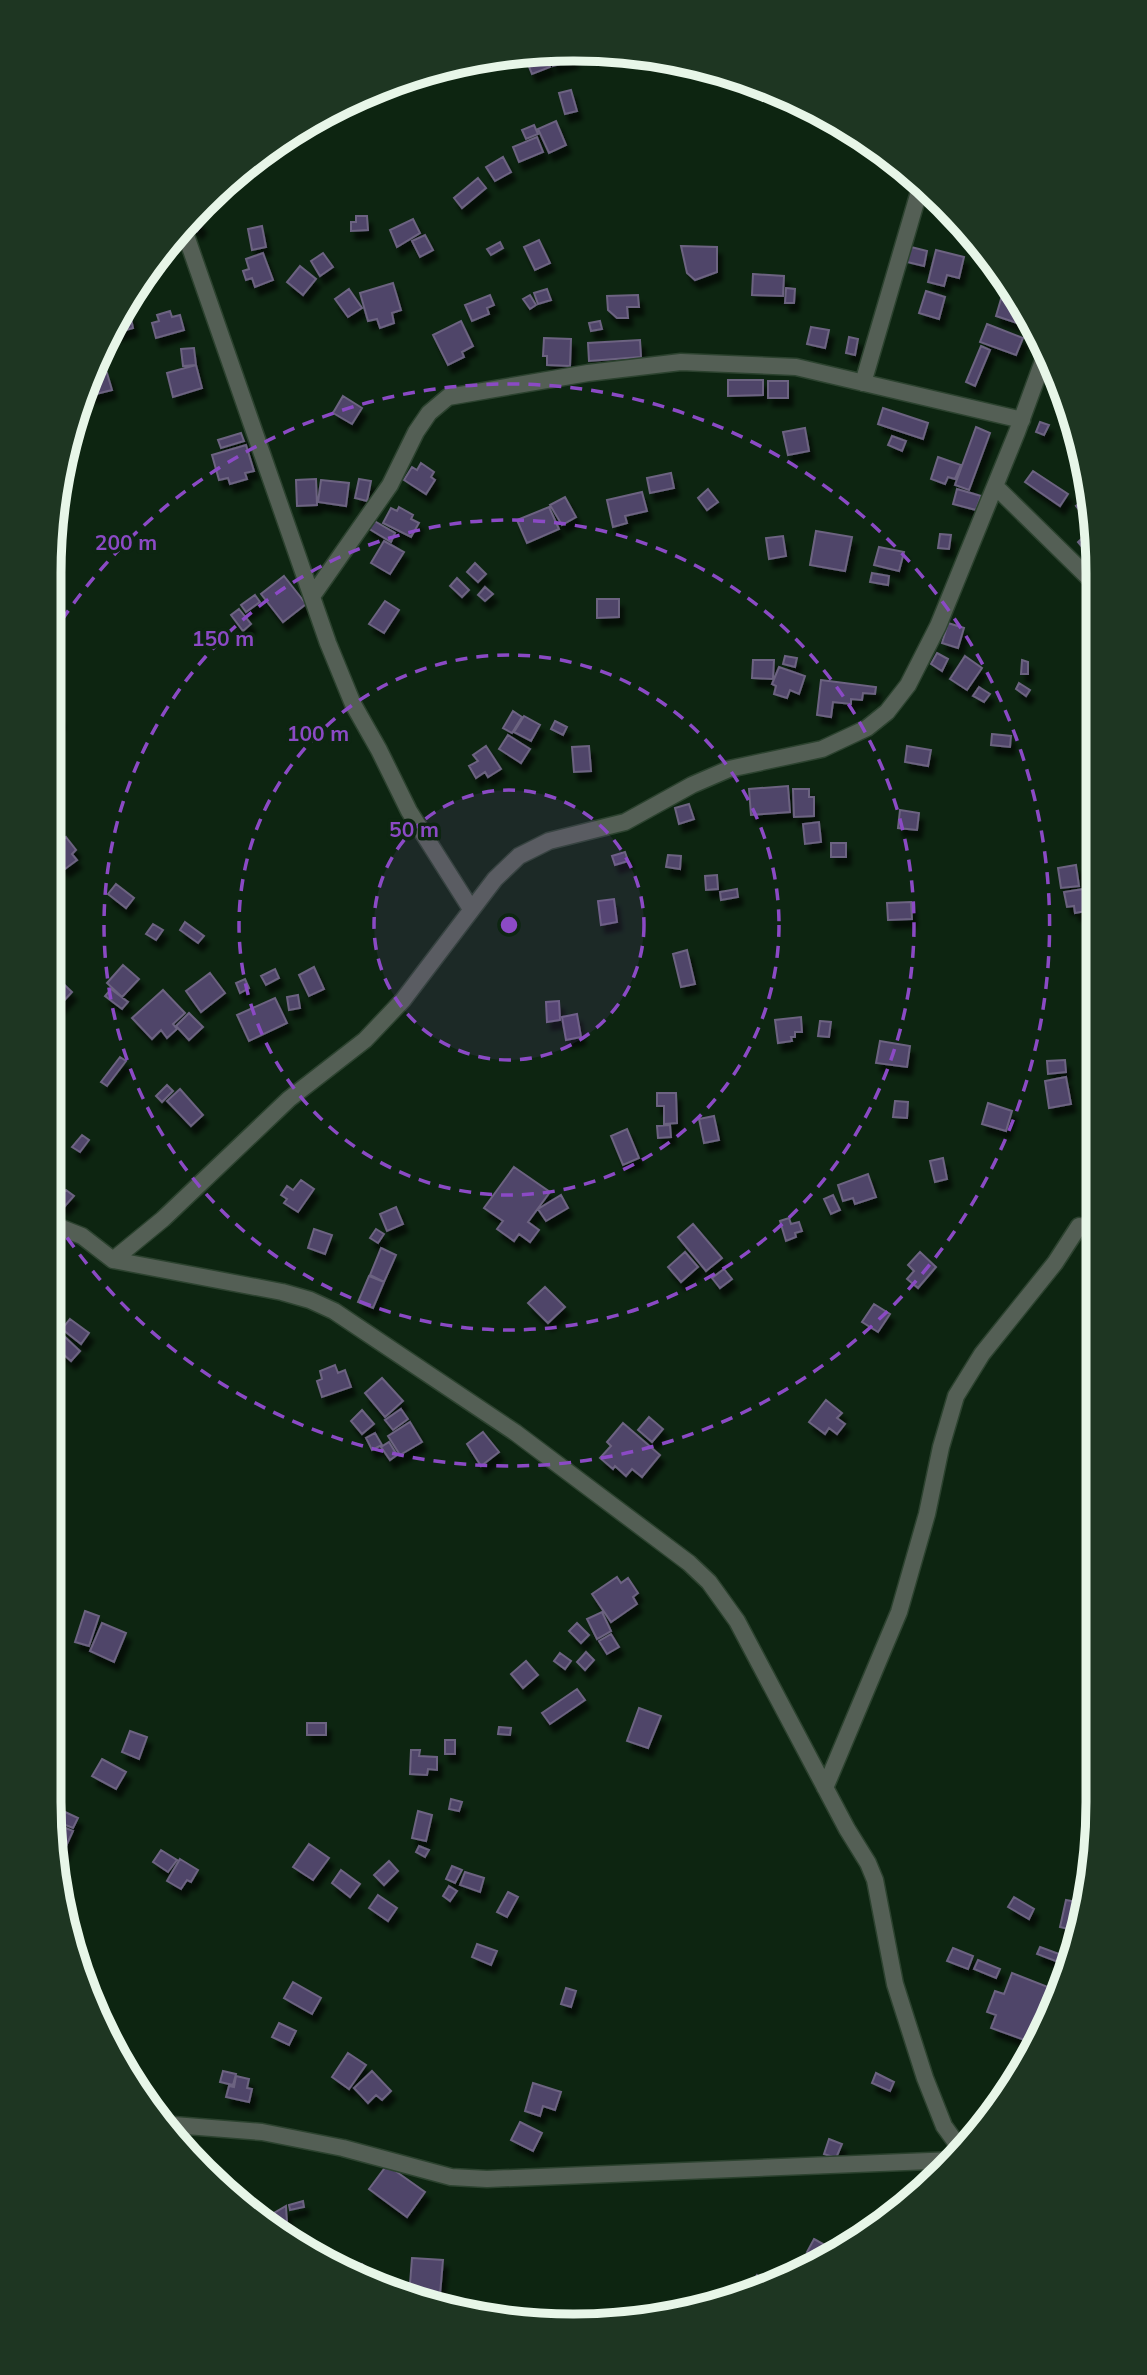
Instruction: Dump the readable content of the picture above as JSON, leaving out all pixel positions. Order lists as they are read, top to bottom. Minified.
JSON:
{"rings":["200 m","150 m","100 m","50 m"]}
